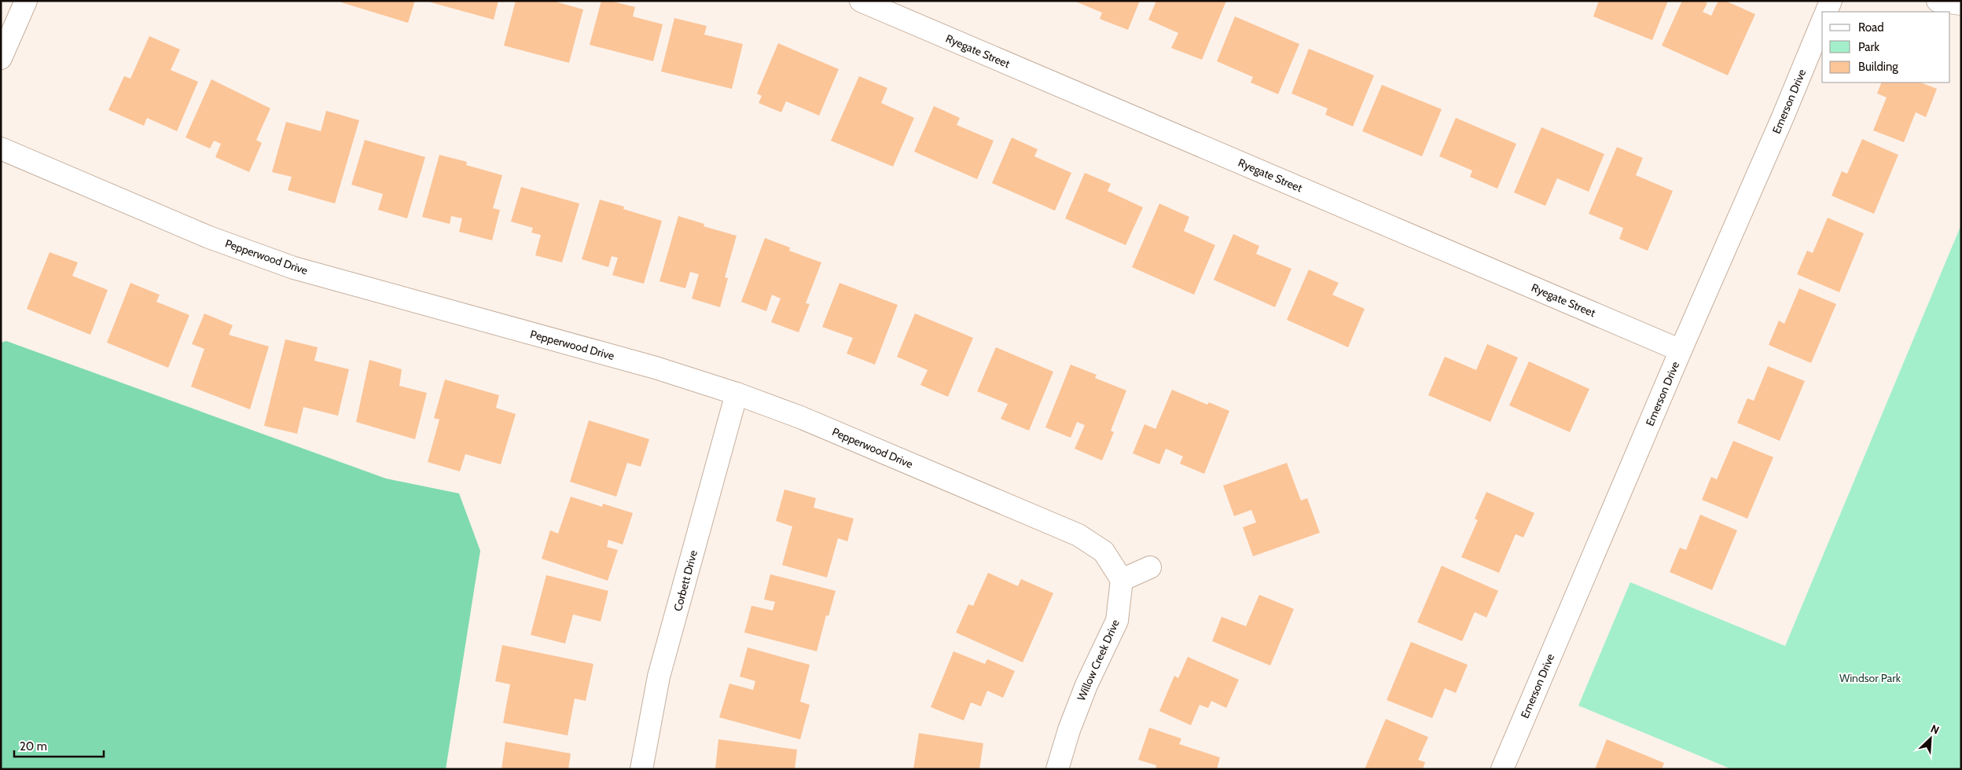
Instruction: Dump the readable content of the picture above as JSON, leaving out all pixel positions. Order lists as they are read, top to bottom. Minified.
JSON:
{"streets":{"street":["Ryegate Street","Emerson Drive","Pepperwood Drive","Corbett Drive","Willow Creek Drive"]},"crossings":[["Ryegate Street","Emerson Drive"],["Pepperwood Drive","Corbett Drive"],["Pepperwood Drive","Willow Creek Drive"]],"parks":["Windsor Park"],"legend":["Road","Park","Building"],"scale_bar":"20 m","north":"top right"}
